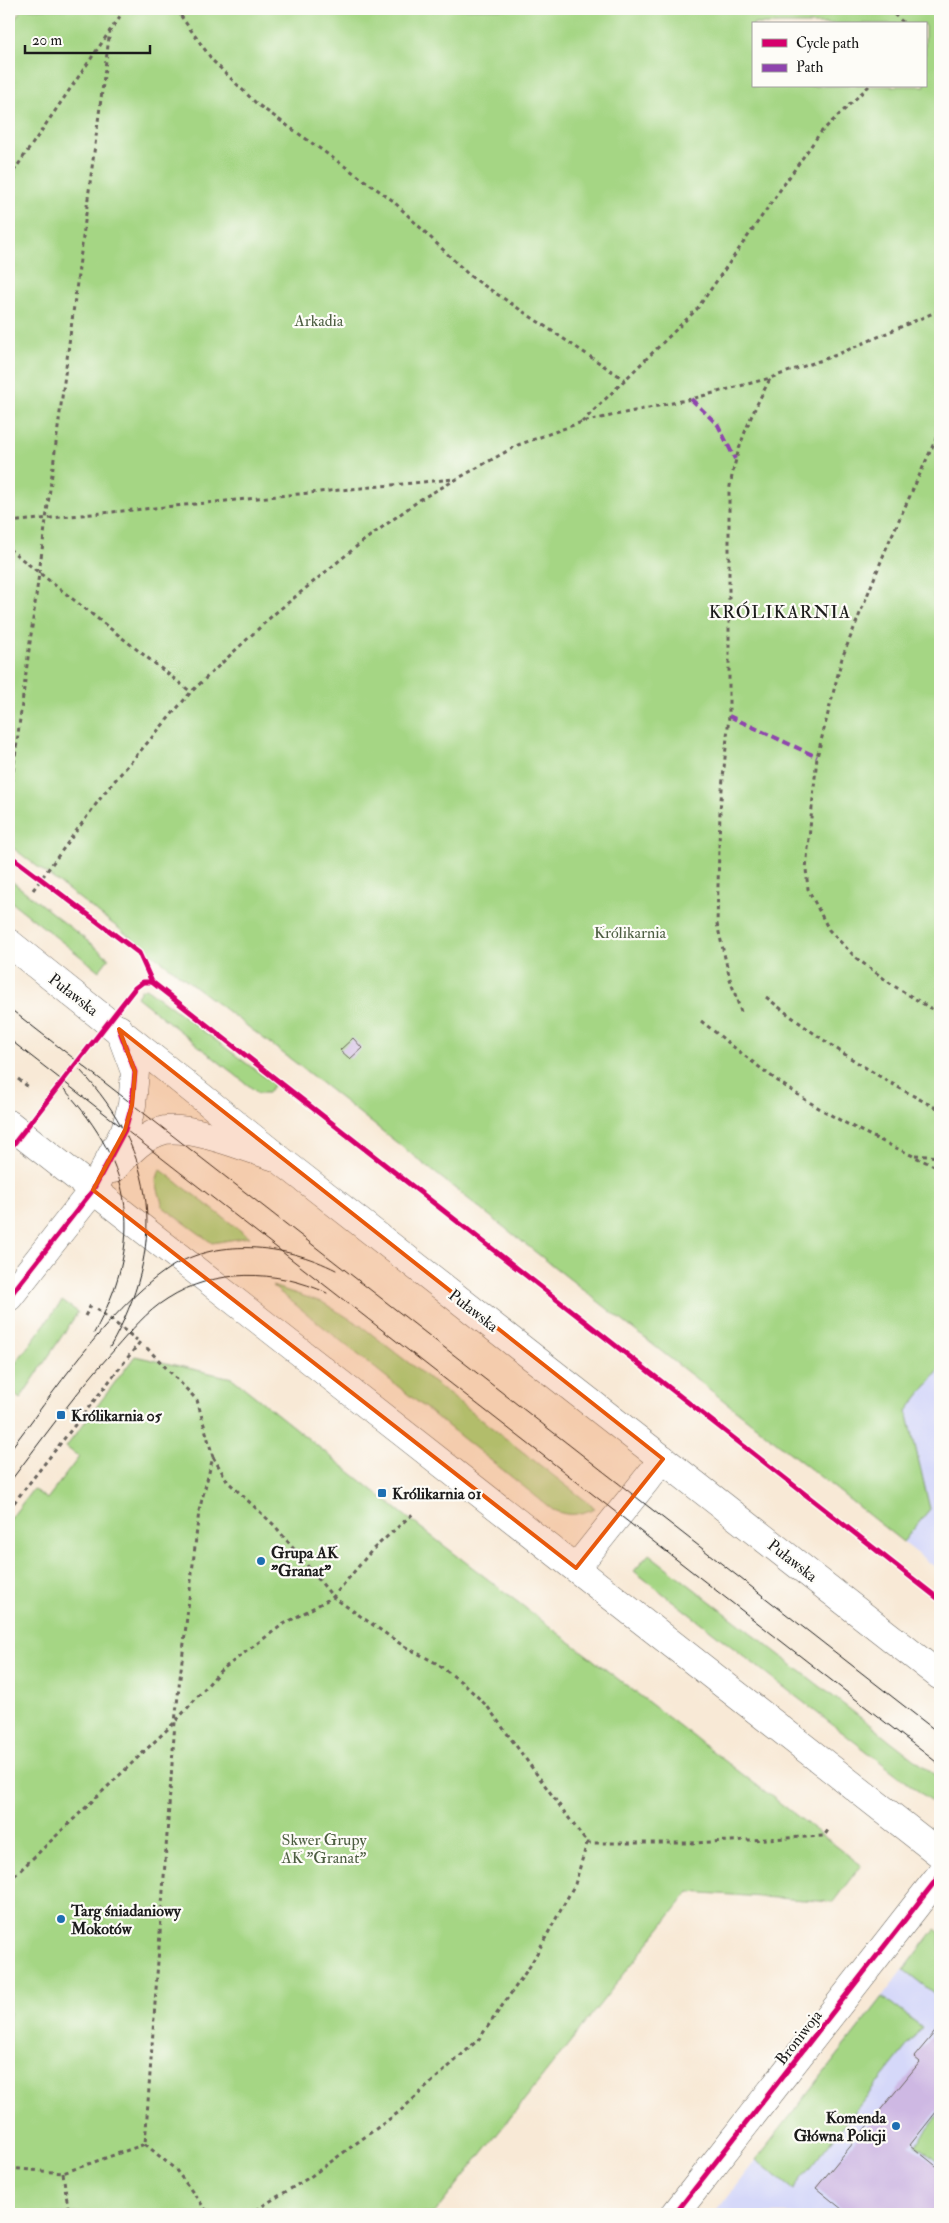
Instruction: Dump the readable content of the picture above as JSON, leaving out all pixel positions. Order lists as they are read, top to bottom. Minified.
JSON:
{"streets":{"main road":["Puławska","Broniwoja"]},"districts":["KRÓLIKARNIA"],"parks":["Arkadia","Królikarnia","Skwer Grupy AK \"Granat\""],"places":{"transit":["Królikarnia 05","Królikarnia 01"],"other":["Grupa AK \"Granat\"","Targ śniadaniowy Mokotów","Komenda Główna Policji"]},"legend":["Cycle path","Path"],"scale_bar":"20 m"}
